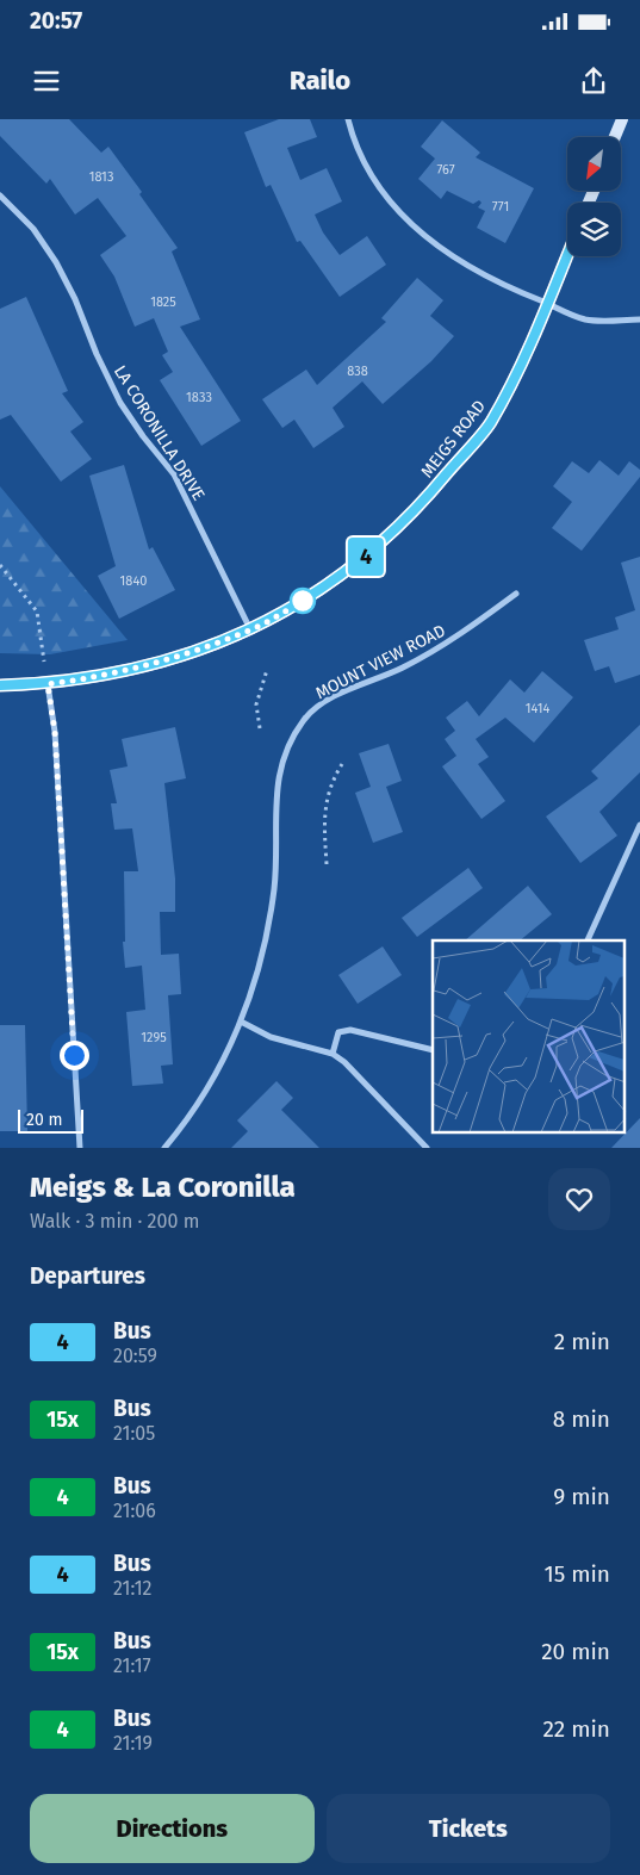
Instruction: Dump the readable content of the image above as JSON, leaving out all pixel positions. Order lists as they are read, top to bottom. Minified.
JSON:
{"streets":{"main road":["MEIGS ROAD"],"street":["LA CORONILLA DRIVE","MOUNT VIEW ROAD"]},"crossings":[["LA CORONILLA DRIVE","MEIGS ROAD"]],"lines":["bus line 4"],"house_numbers":["767","1813","771","1825","838","1833","1840","1414","1295"],"scale_bar":"20 m","north":"bottom left","page":{"status":"20:57","header":"Railo","on_map":"4","scale":"20 m","heading":[["Meigs & La Coronilla","Walk · 3 min · 200 m"],"Departures"],"list":[{"mark":"4","name":"Bus","note":"20:59","value":"2 min"},{"mark":"15x","name":"Bus","note":"21:05","value":"8 min"},{"mark":"4","name":"Bus","note":"21:06","value":"9 min"},{"mark":"4","name":"Bus","note":"21:12","value":"15 min"},{"mark":"15x","name":"Bus","note":"21:17","value":"20 min"},{"mark":"4","name":"Bus","note":"21:19","value":"22 min"}],"buttons":["Directions","Tickets"]}}
